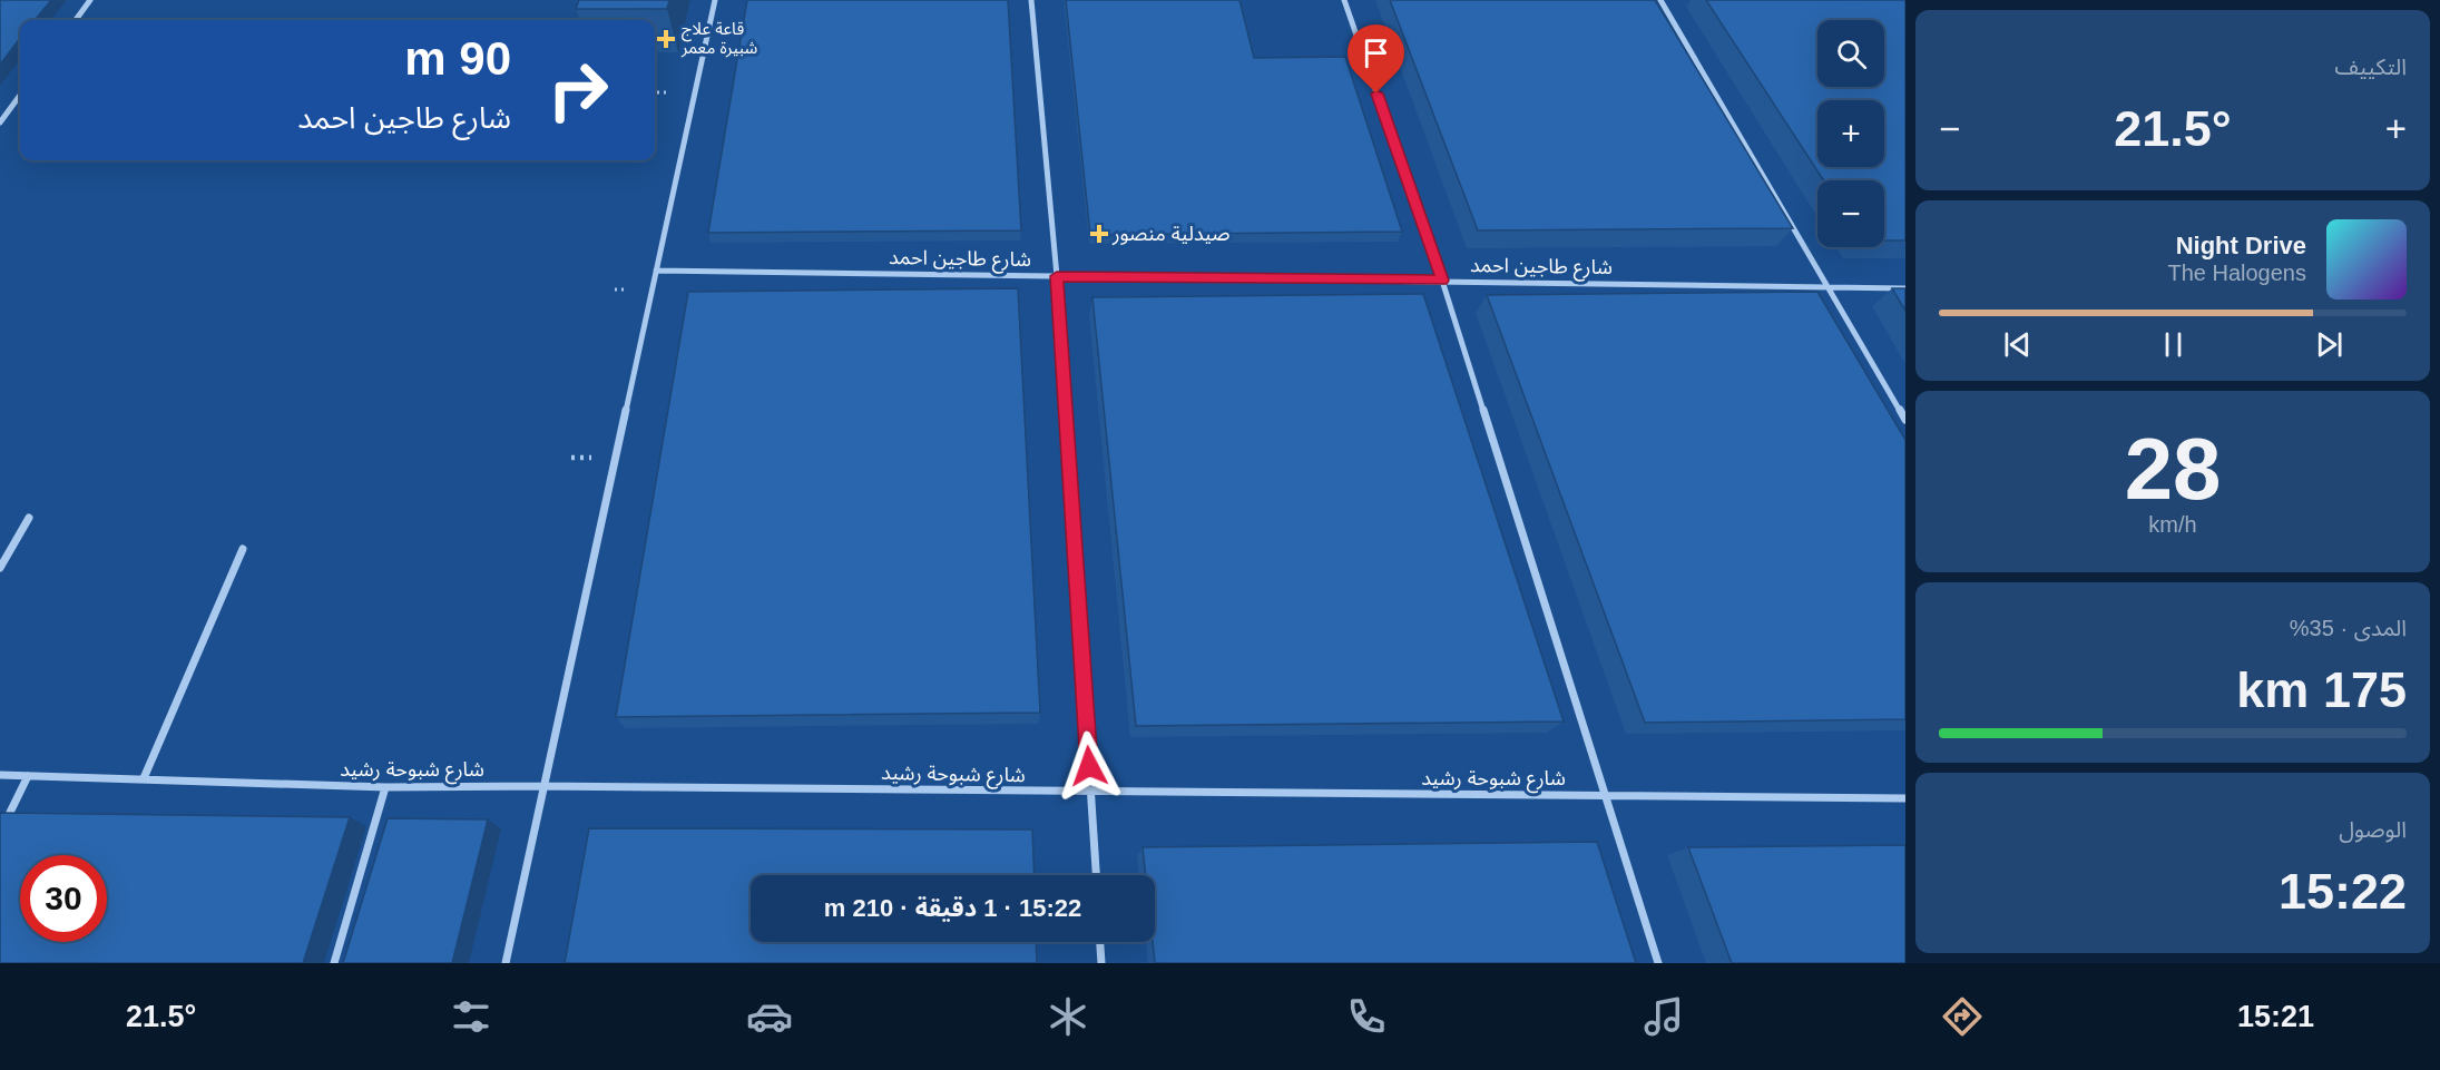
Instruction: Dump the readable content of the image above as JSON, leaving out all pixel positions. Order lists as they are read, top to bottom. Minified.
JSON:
{"streets":{"street":["شارع طاجين احمد","شارع شبوحة رشيد"]},"places":{"health":["قاعة علاج شبيرة معمر","صيدلية منصور"]},"page":{"tile":["التكييف",["28","km/h"],["المدى · 35%","175 km"],["الوصول","15:22"]],"map_buttons":["+","−"],"turn":["90 m","شارع طاجين احمد"],"heat":["−","21.5°","+"],"song":["Night Drive","The Halogens"],"limit":"30","trip":"15:22 · 1 دقيقة · 210 m","tabs":["15:21","21.5°"]}}
